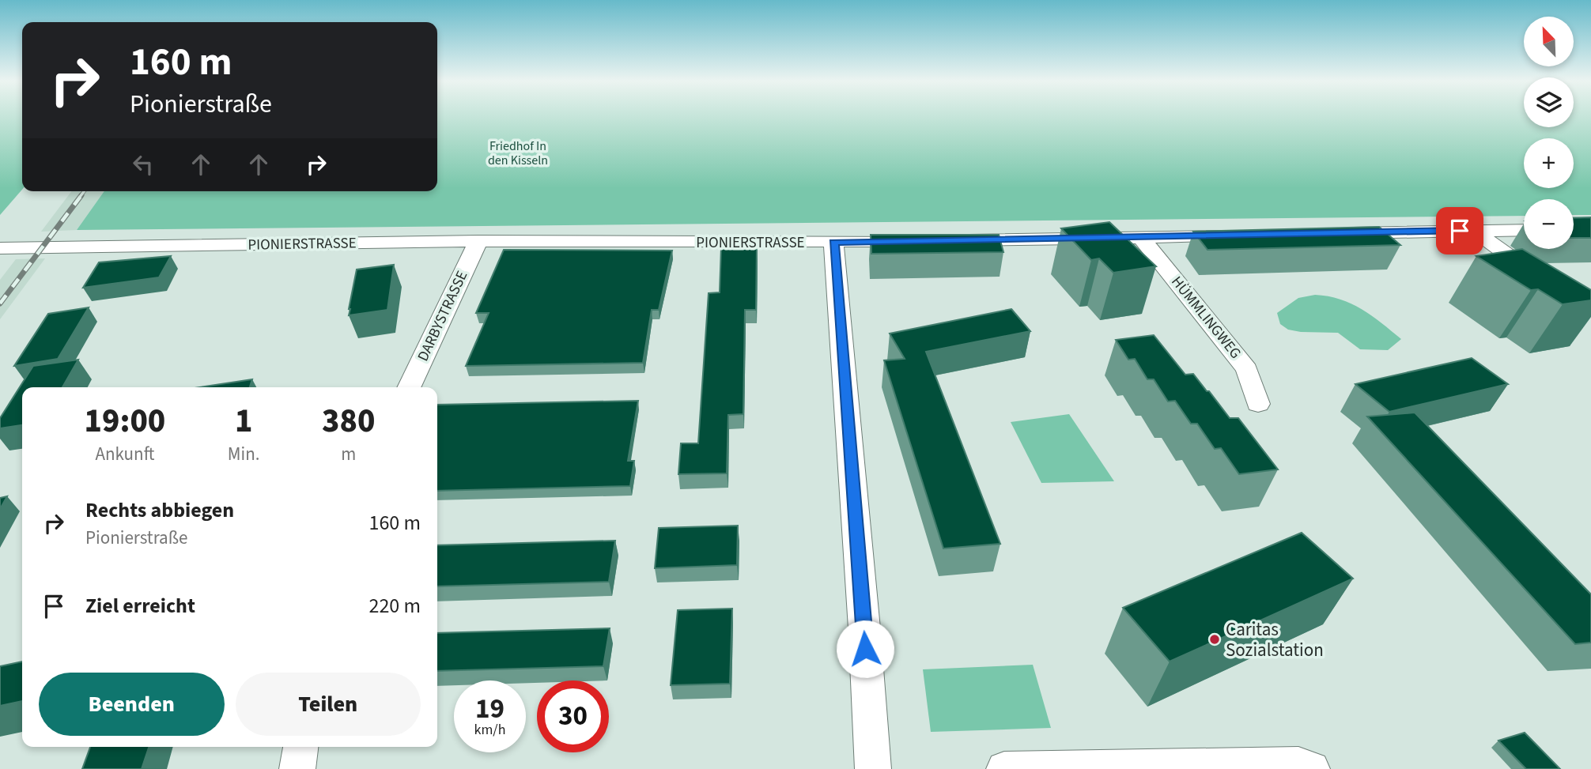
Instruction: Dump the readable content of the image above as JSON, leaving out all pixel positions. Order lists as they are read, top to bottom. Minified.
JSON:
{"streets":{"street":["PIONIERSTRASSE","DARBYSTRASSE","HÜMMLINGWEG"]},"crossings":[["PIONIERSTRASSE","DARBYSTRASSE"]],"parks":["Friedhof In den Kisseln"],"places":["Caritas Sozialstation"],"north":"top left","page":{"map_buttons":["+","−"],"turn":["160 m","Pionierstraße"],"eta":["19:00","Ankunft","1","Min.","380","m"],"list":[{"name":"Rechts abbiegen","note":"Pionierstraße","value":"160 m"},{"name":"Ziel erreicht","value":"220 m"}],"buttons":["Beenden","Teilen"],"speed":"19 km/h","limit":"30"}}
